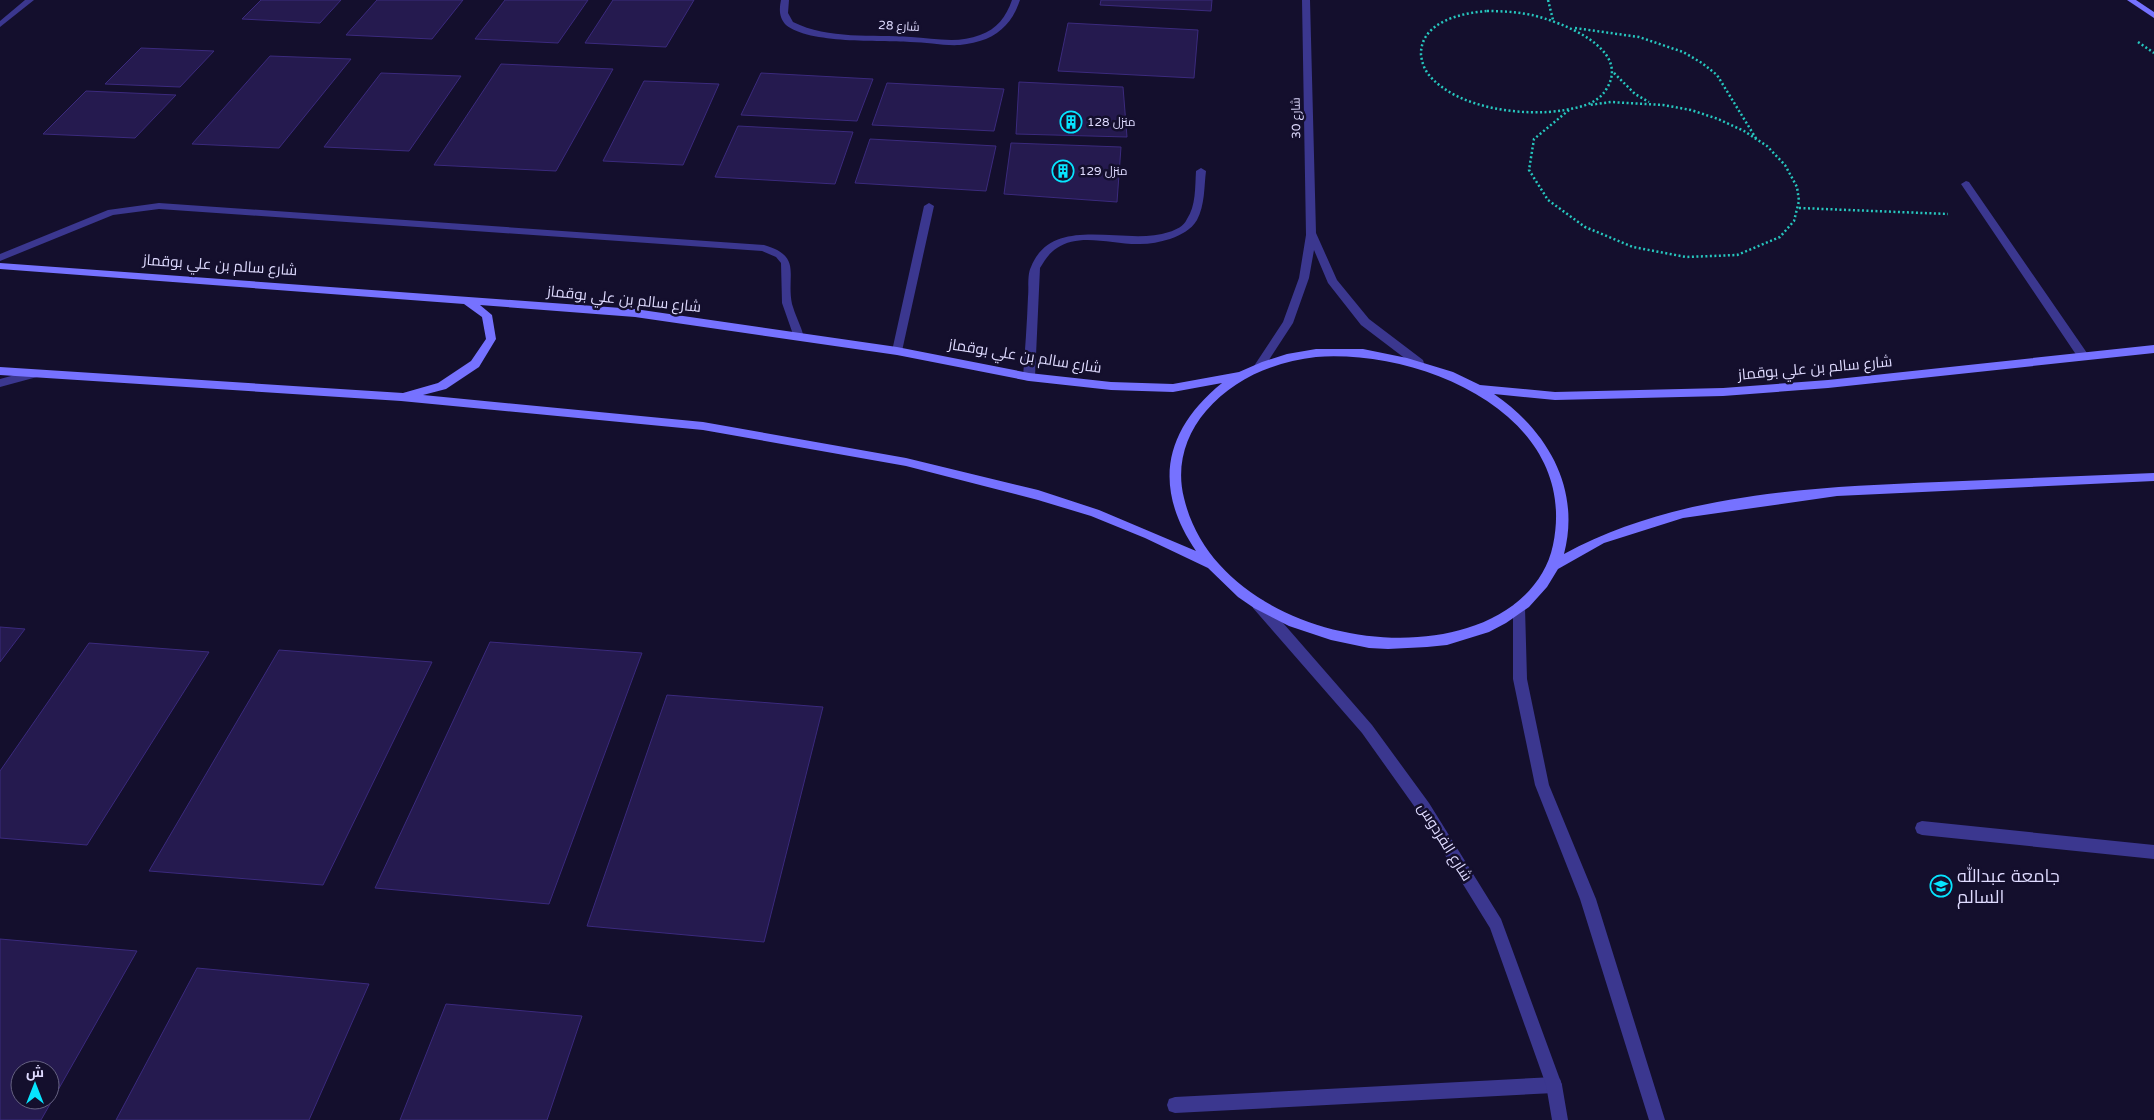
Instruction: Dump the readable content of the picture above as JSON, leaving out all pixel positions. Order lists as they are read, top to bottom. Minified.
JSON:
{"streets":{"main road":["شارع سالم بن علي بوقماز"],"street":["شارع 28","شارع 30","شارع الفردوس"]},"places":{"building":["منزل 128","منزل 129"],"school or university":["جامعة عبدالله السالم"]},"north":"top"}
